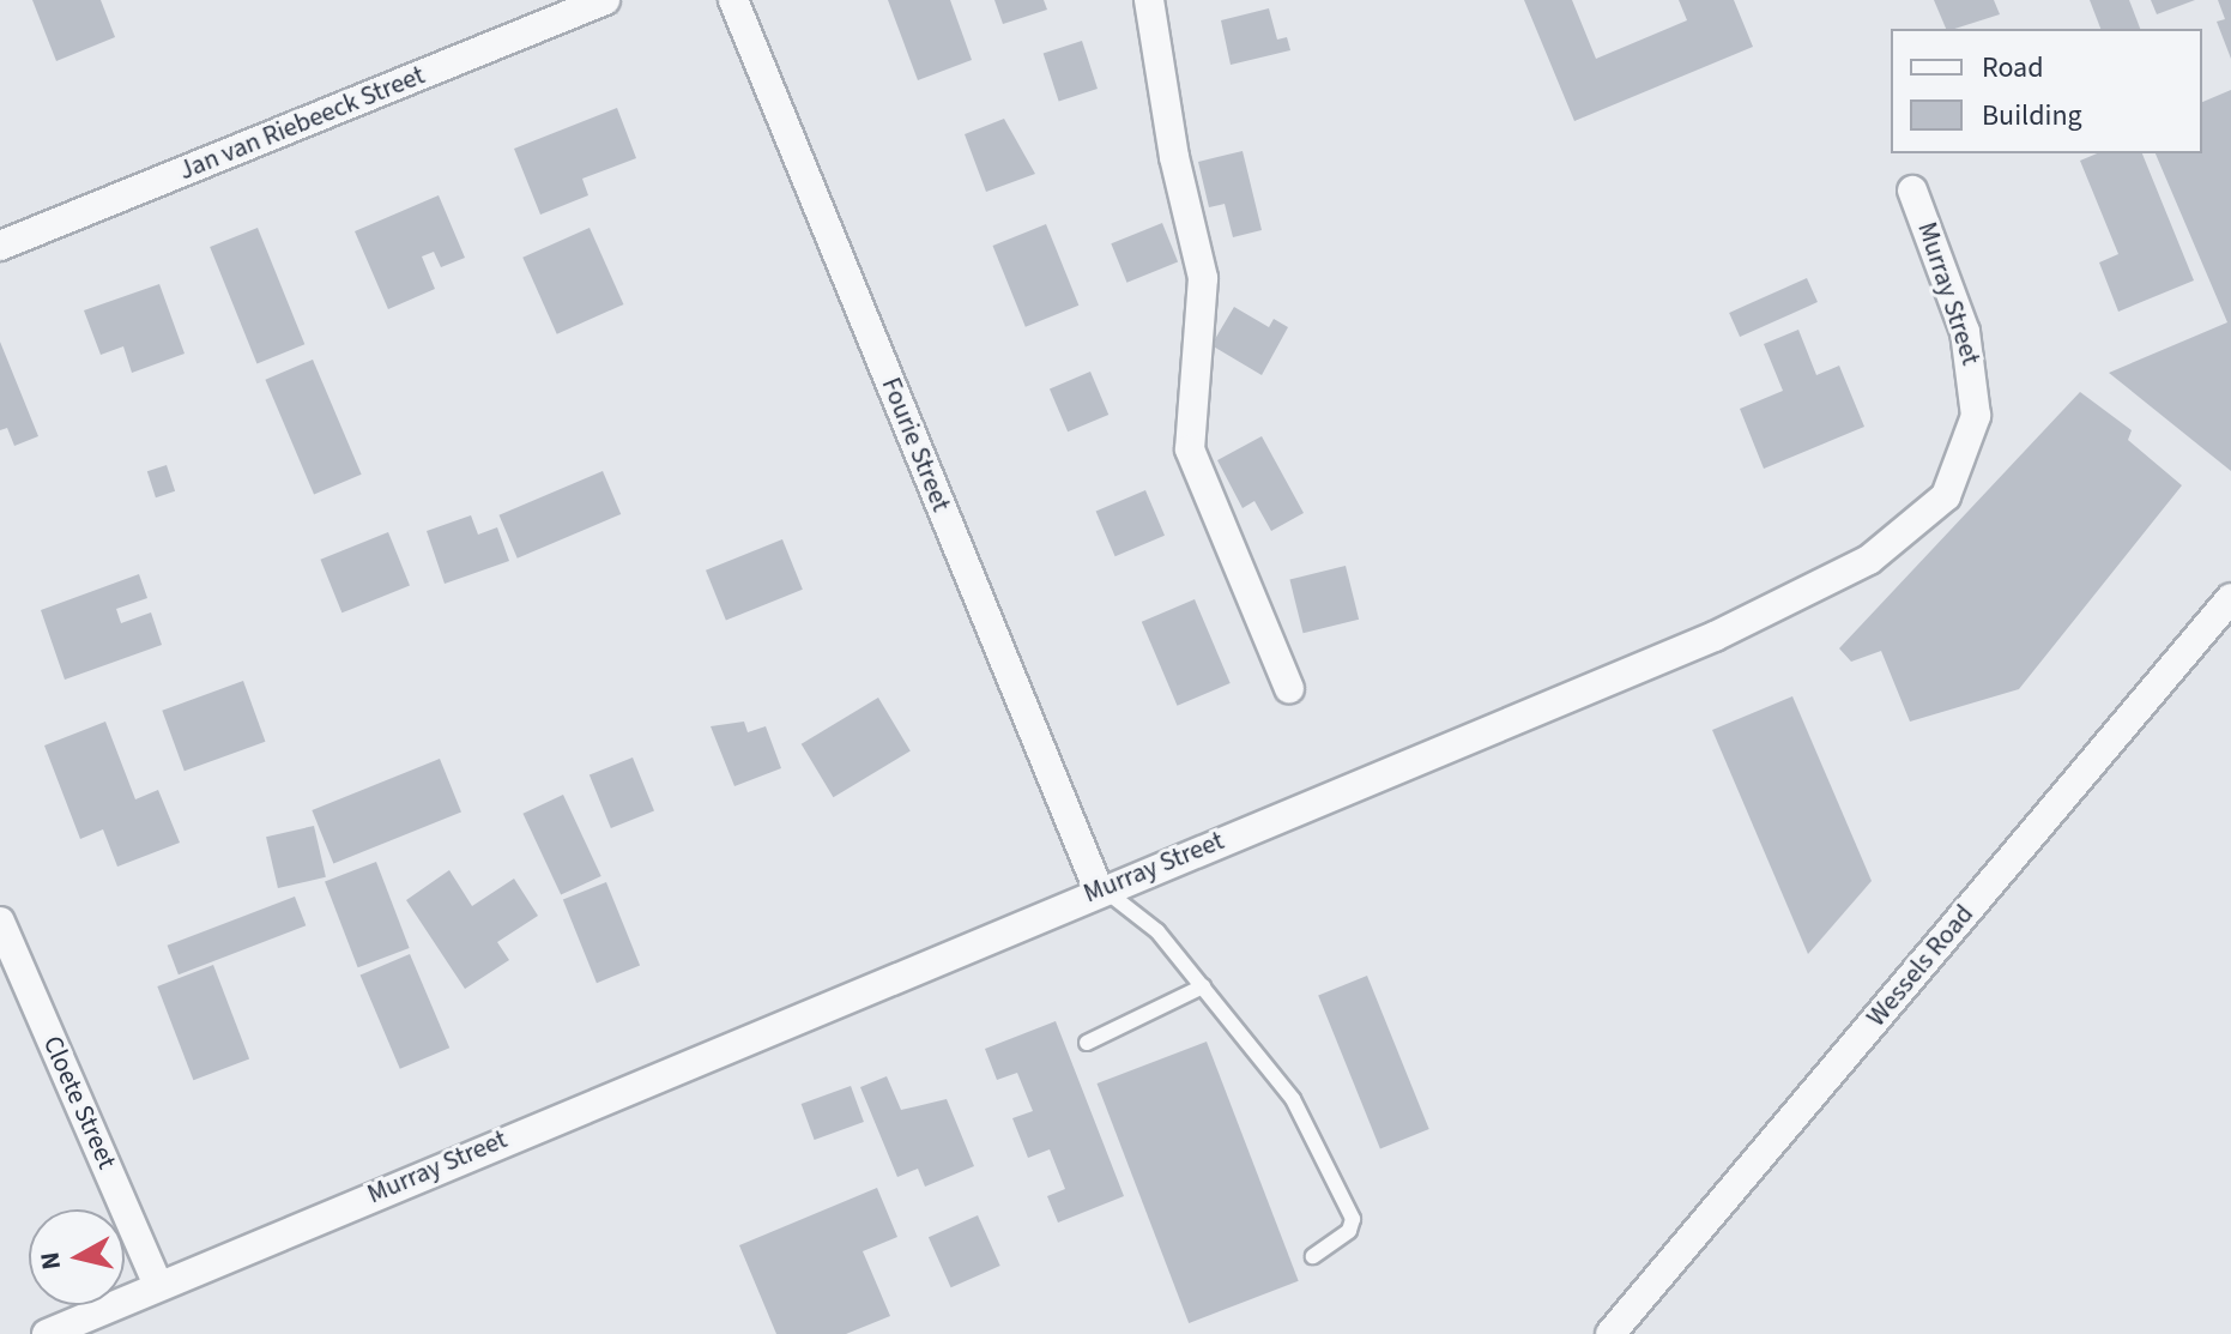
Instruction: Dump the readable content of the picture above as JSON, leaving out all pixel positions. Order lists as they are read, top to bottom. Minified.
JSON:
{"streets":{"street":["Jan van Riebeeck Street","Murray Street","Fourie Street","Wessels Road","Cloete Street"]},"crossings":[["Murray Street","Fourie Street"],["Murray Street","Cloete Street"]],"legend":["Road","Building"],"north":"left"}
